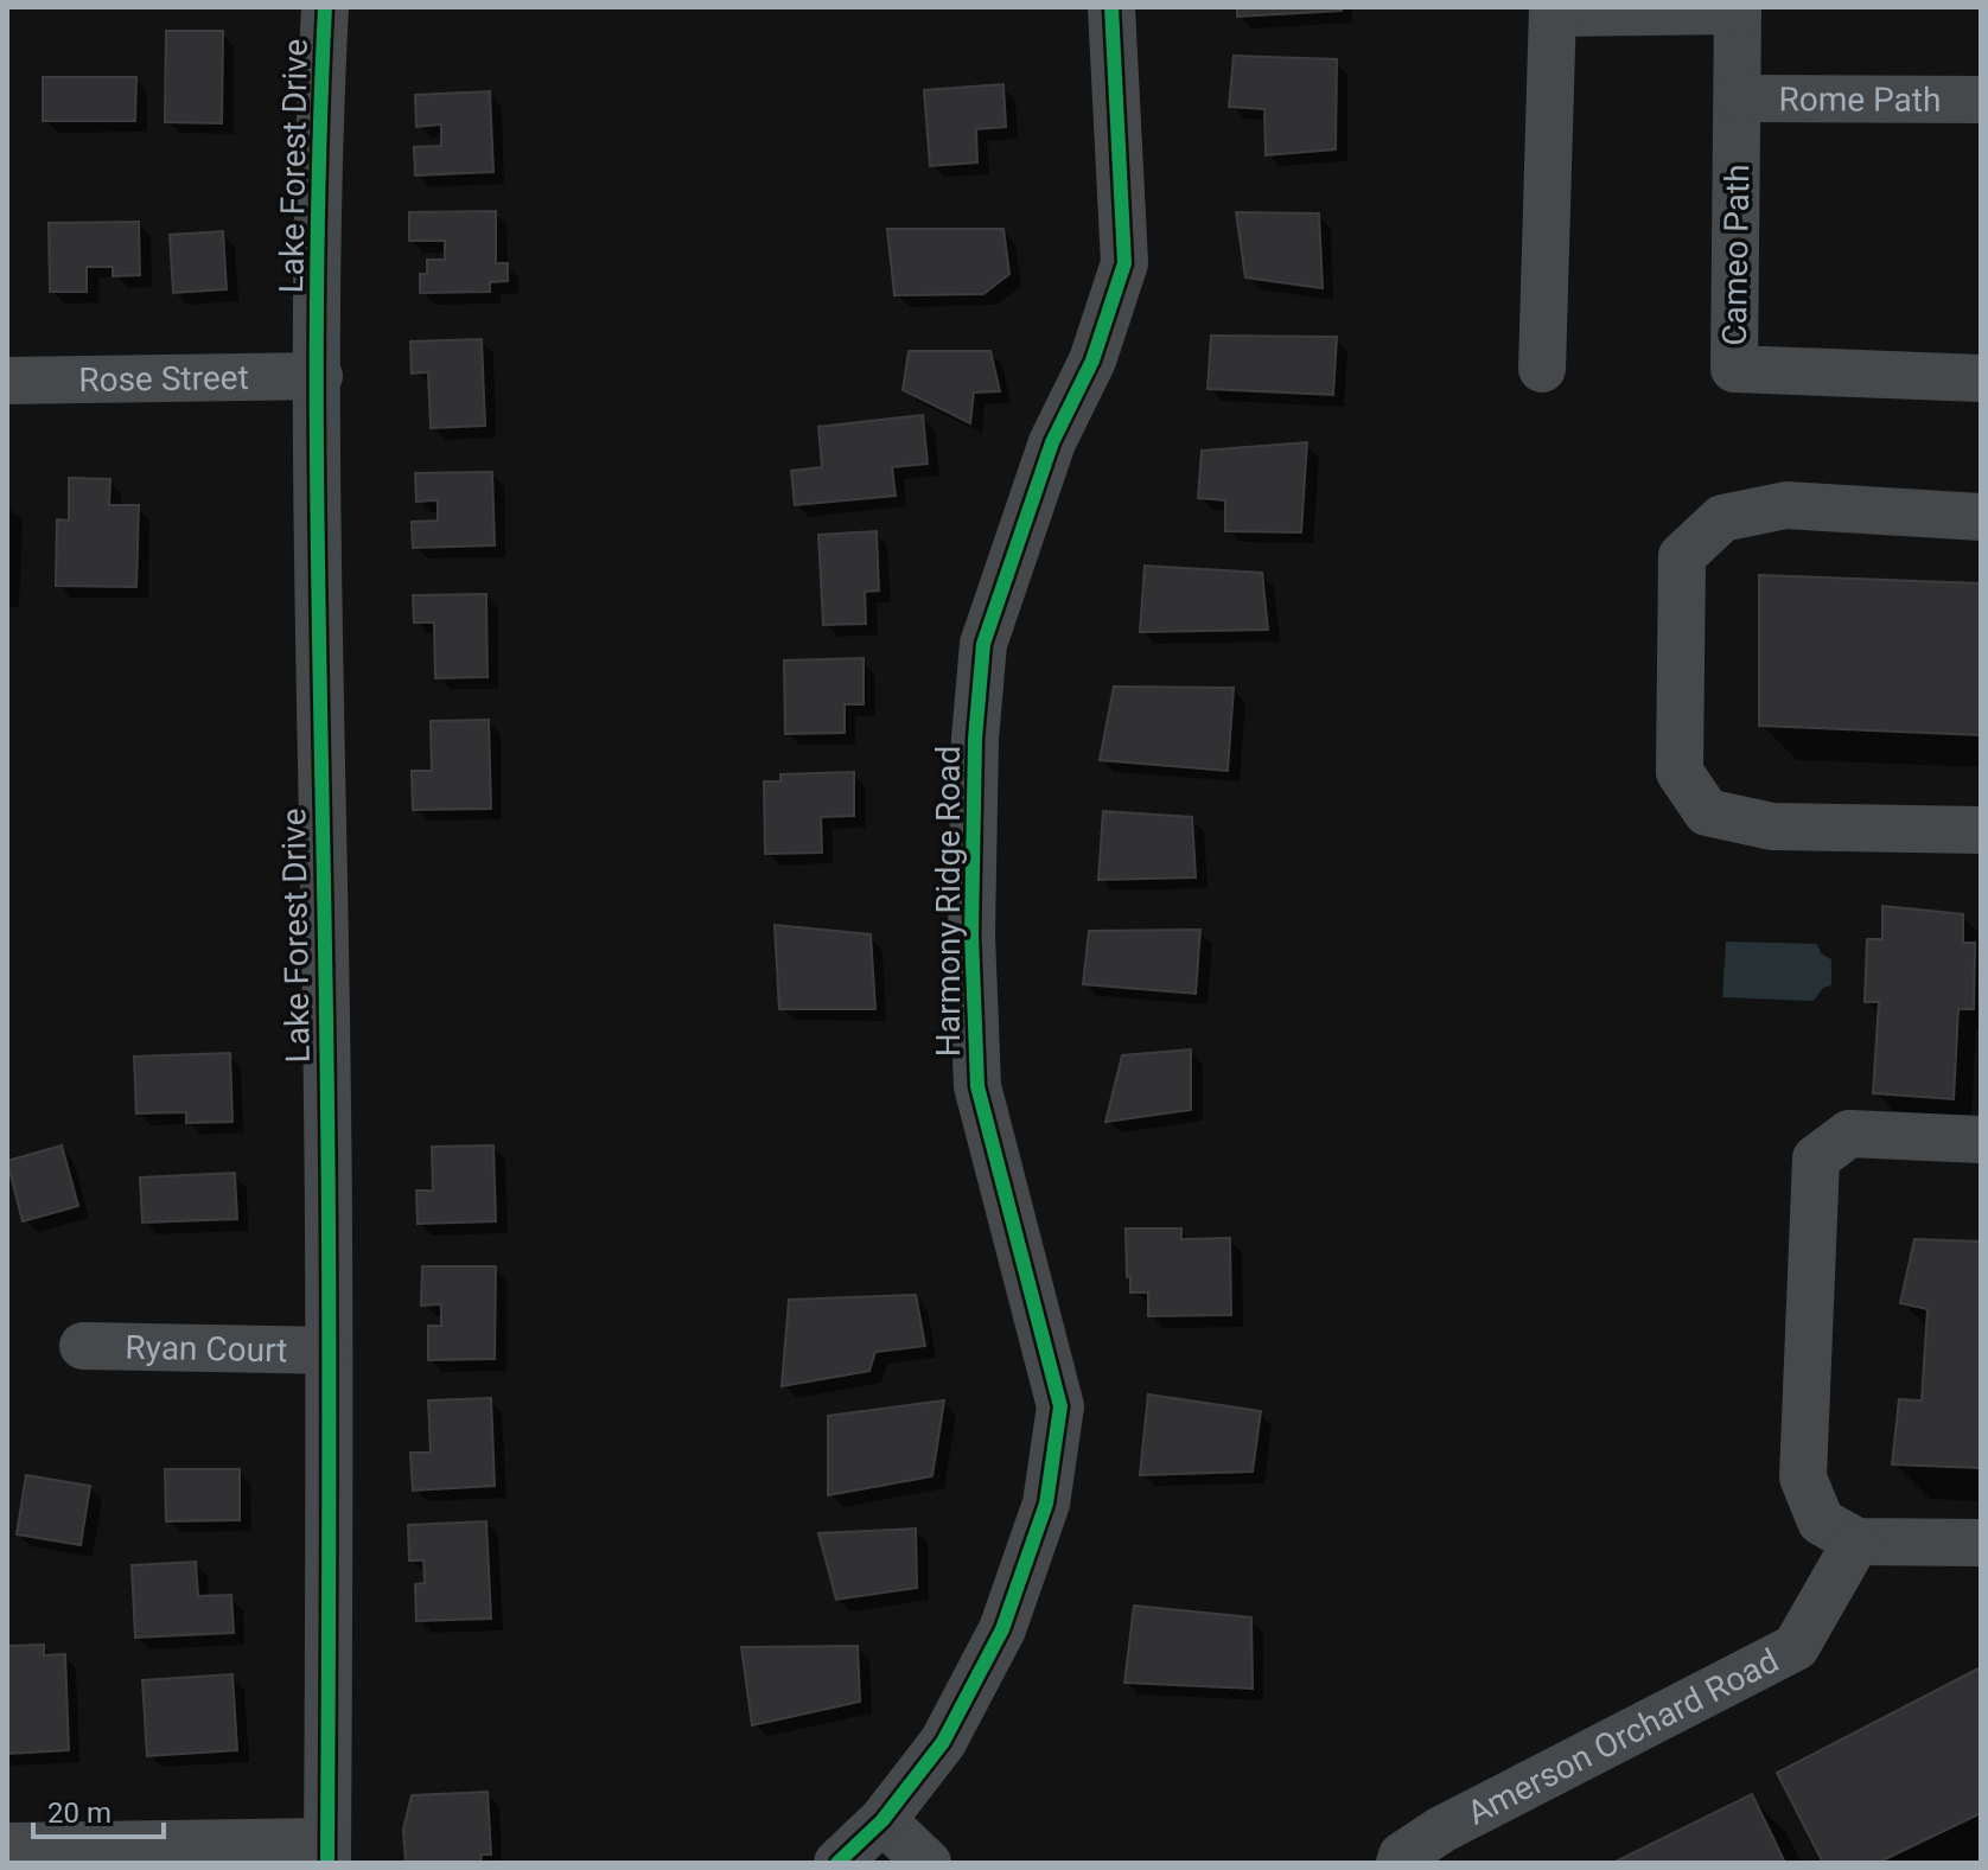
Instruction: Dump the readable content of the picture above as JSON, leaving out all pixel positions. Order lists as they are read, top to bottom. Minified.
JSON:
{"streets":{"street":["Rome Path","Lake Forest Drive","Cameo Path","Rose Street","Harmony Ridge Road","Ryan Court","Amerson Orchard Road"]},"crossings":[["Rome Path","Cameo Path"],["Lake Forest Drive","Rose Street"],["Lake Forest Drive","Ryan Court"]],"scale_bar":"20 m"}
